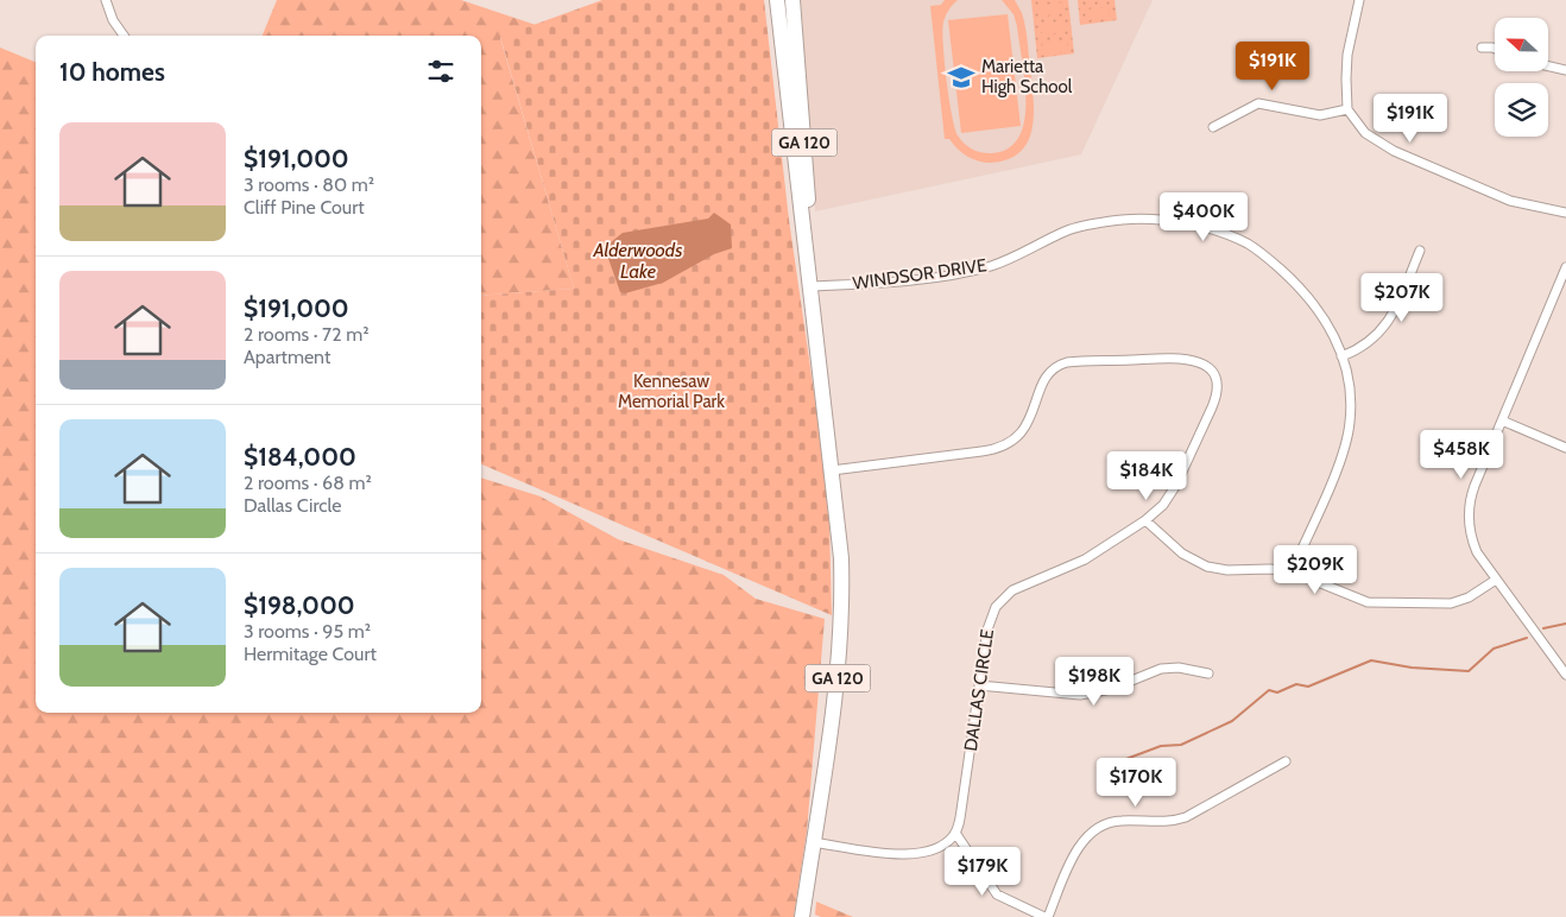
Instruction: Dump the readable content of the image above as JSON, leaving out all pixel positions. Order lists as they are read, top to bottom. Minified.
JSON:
{"streets":{"highway":["GA 120"],"street":["WINDSOR DRIVE","DALLAS CIRCLE"]},"crossings":[["GA 120","WINDSOR DRIVE"],["GA 120","DALLAS CIRCLE"]],"water":["Alderwoods Lake"],"parks":["Kennesaw Memorial Park"],"places":{"school or university":["Marietta High School"]},"north":"left","page":{"heading":"10 homes","price":["$191K","$191K","$400K","$207K","$458K","$184K","$209K","$198K","$170K","$179K"],"list":[{"name":"$191,000","note":"3 rooms · 80 m² · Cliff Pine Court"},{"name":"$191,000","note":"2 rooms · 72 m² · Apartment"},{"name":"$184,000","note":"2 rooms · 68 m² · Dallas Circle"},{"name":"$198,000","note":"3 rooms · 95 m² · Hermitage Court"}]}}
